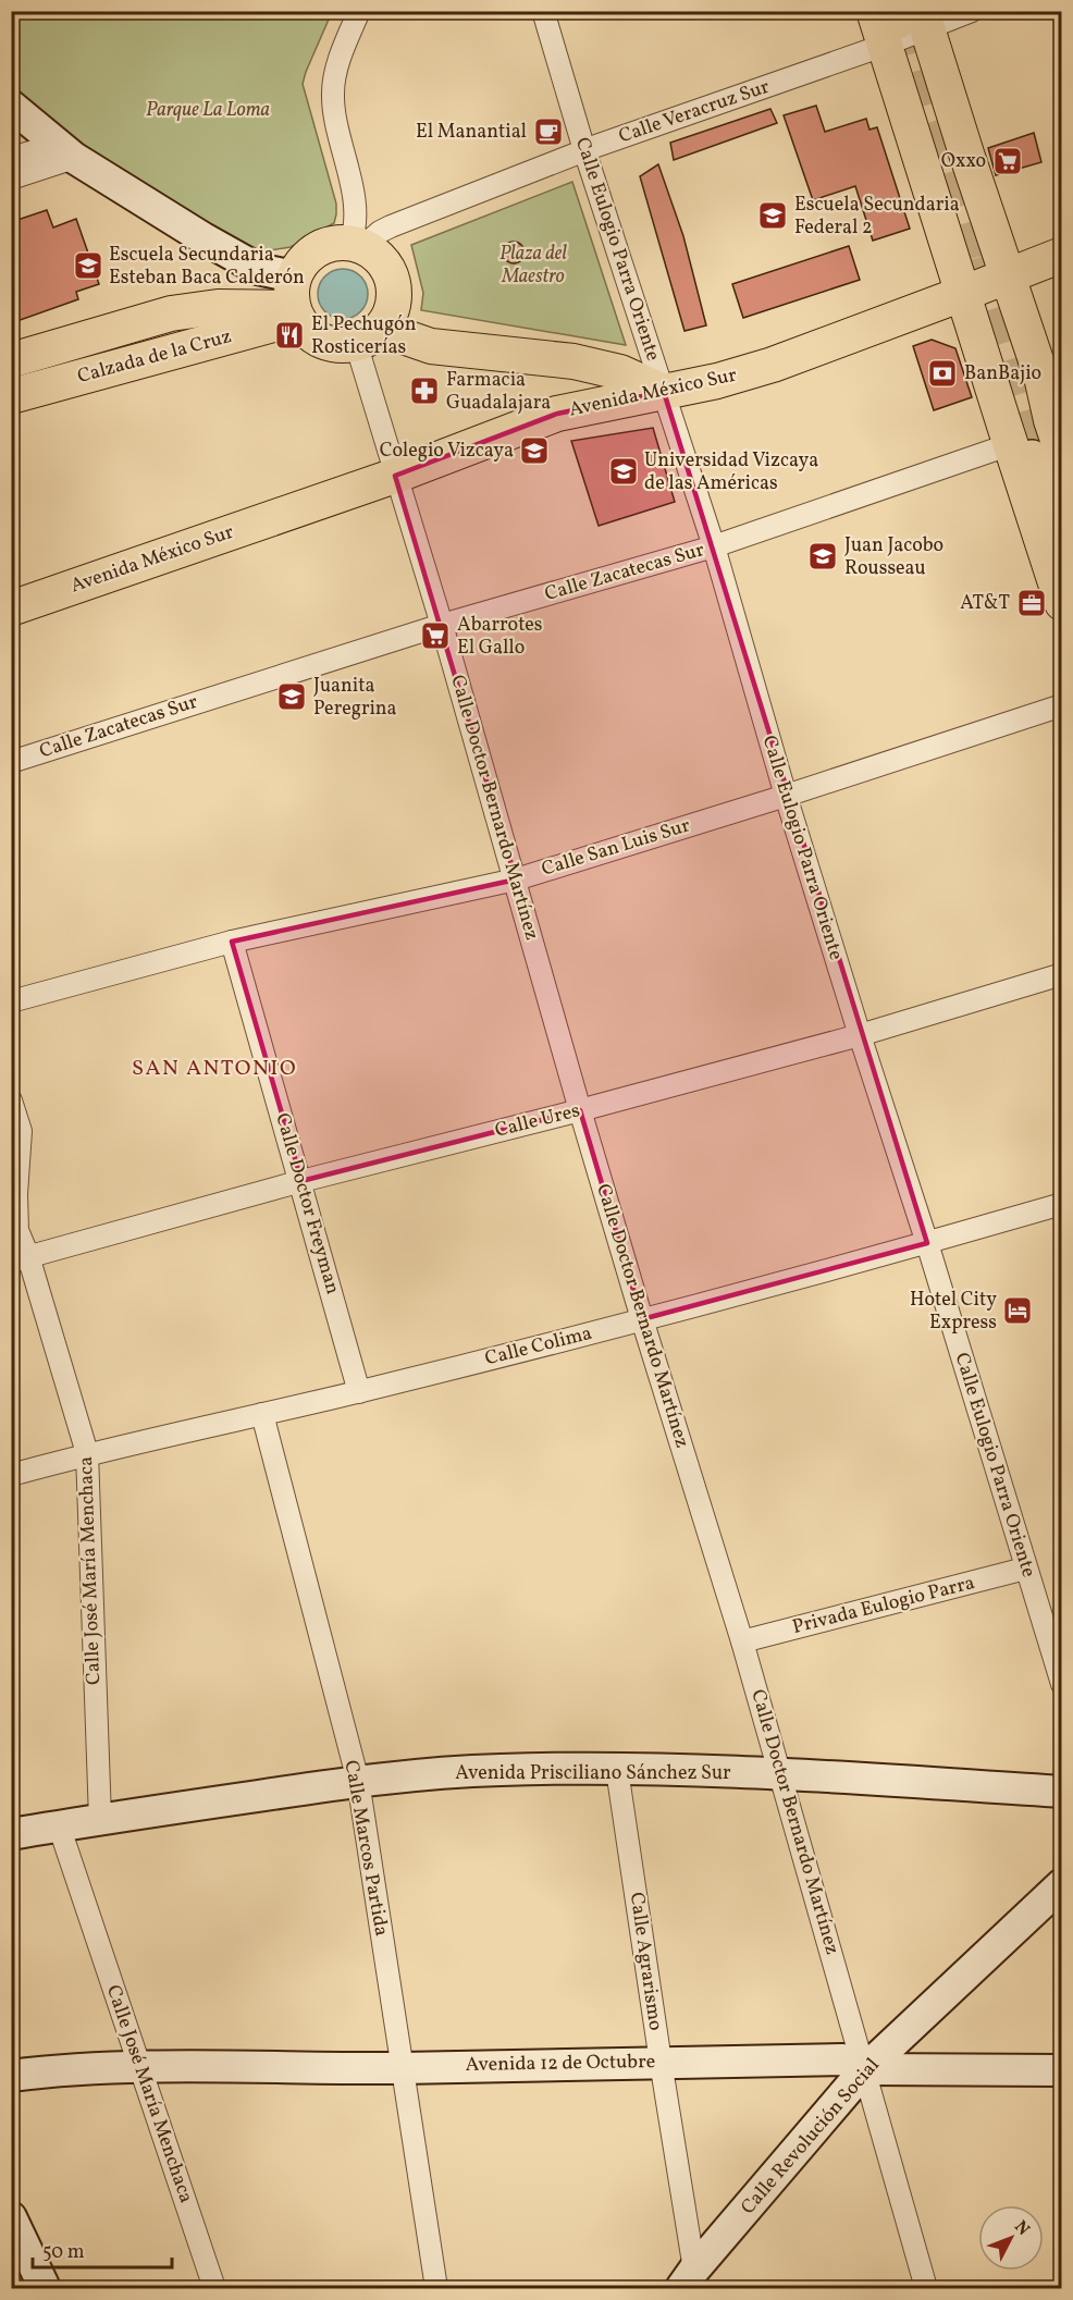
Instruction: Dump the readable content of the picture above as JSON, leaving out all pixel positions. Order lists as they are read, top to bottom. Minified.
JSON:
{"streets":{"main road":["Calzada de la Cruz","Avenida México Sur","Avenida Prisciliano Sánchez Sur","Avenida 12 de Octubre","Calle Revolución Social"],"street":["Calle Veracruz Sur","Calle Eulogio Parra Oriente","Calle Zacatecas Sur","Calle Doctor Bernardo Martínez","Calle San Luis Sur","Calle Ures","Calle Doctor Freyman","Calle Colima","Calle José María Menchaca","Privada Eulogio Parra","Calle Marcos Partida","Calle Agrarismo"]},"crossings":[["Calle Veracruz Sur","Calle Eulogio Parra Oriente"],["Calle Veracruz Sur","Calzada de la Cruz"],["Calle Veracruz Sur","Calle Doctor Bernardo Martínez"],["Calle Eulogio Parra Oriente","Avenida México Sur"],["Calle Eulogio Parra Oriente","Calle Zacatecas Sur"],["Calle Eulogio Parra Oriente","Calle San Luis Sur"],["Calle Eulogio Parra Oriente","Calle Ures"],["Calle Eulogio Parra Oriente","Calle Colima"],["Calle Eulogio Parra Oriente","Privada Eulogio Parra"],["Calzada de la Cruz","Calle Doctor Bernardo Martínez"],["Avenida México Sur","Calle Doctor Bernardo Martínez"],["Calle Zacatecas Sur","Calle Doctor Bernardo Martínez"],["Calle Doctor Bernardo Martínez","Calle San Luis Sur"],["Calle Doctor Bernardo Martínez","Calle Ures"],["Calle Doctor Bernardo Martínez","Calle Colima"],["Calle Doctor Bernardo Martínez","Privada Eulogio Parra"],["Calle Doctor Bernardo Martínez","Avenida Prisciliano Sánchez Sur"],["Calle Doctor Bernardo Martínez","Avenida 12 de Octubre"],["Calle Doctor Bernardo Martínez","Calle Revolución Social"],["Calle San Luis Sur","Calle Doctor Freyman"],["Calle Ures","Calle Doctor Freyman"],["Calle Ures","Calle José María Menchaca"],["Calle Doctor Freyman","Calle Colima"],["Calle Colima","Calle José María Menchaca"],["Calle Colima","Calle Marcos Partida"],["Calle José María Menchaca","Avenida Prisciliano Sánchez Sur"],["Calle José María Menchaca","Avenida 12 de Octubre"],["Avenida Prisciliano Sánchez Sur","Calle Marcos Partida"],["Avenida Prisciliano Sánchez Sur","Calle Agrarismo"],["Calle Marcos Partida","Avenida 12 de Octubre"],["Calle Agrarismo","Avenida 12 de Octubre"],["Calle Agrarismo","Calle Revolución Social"],["Avenida 12 de Octubre","Calle Revolución Social"]],"districts":["SAN ANTONIO"],"parks":["Parque La Loma","Plaza del Maestro"],"places":{"cafe":["El Manantial"],"supermarket":["Oxxo","Abarrotes El Gallo"],"school or university":["Escuela Secundaria Federal 2","Escuela Secundaria Esteban Baca Calderón","Colegio Vizcaya","Universidad Vizcaya de las Américas","Juan Jacobo Rousseau","Juanita Peregrina"],"restaurant":["El Pechugón Rosticerías"],"bank":["BanBajio"],"pharmacy":["Farmacia Guadalajara"],"office":["AT&T"],"hotel":["Hotel City Express"]},"scale_bar":"50 m","north":"top right"}
